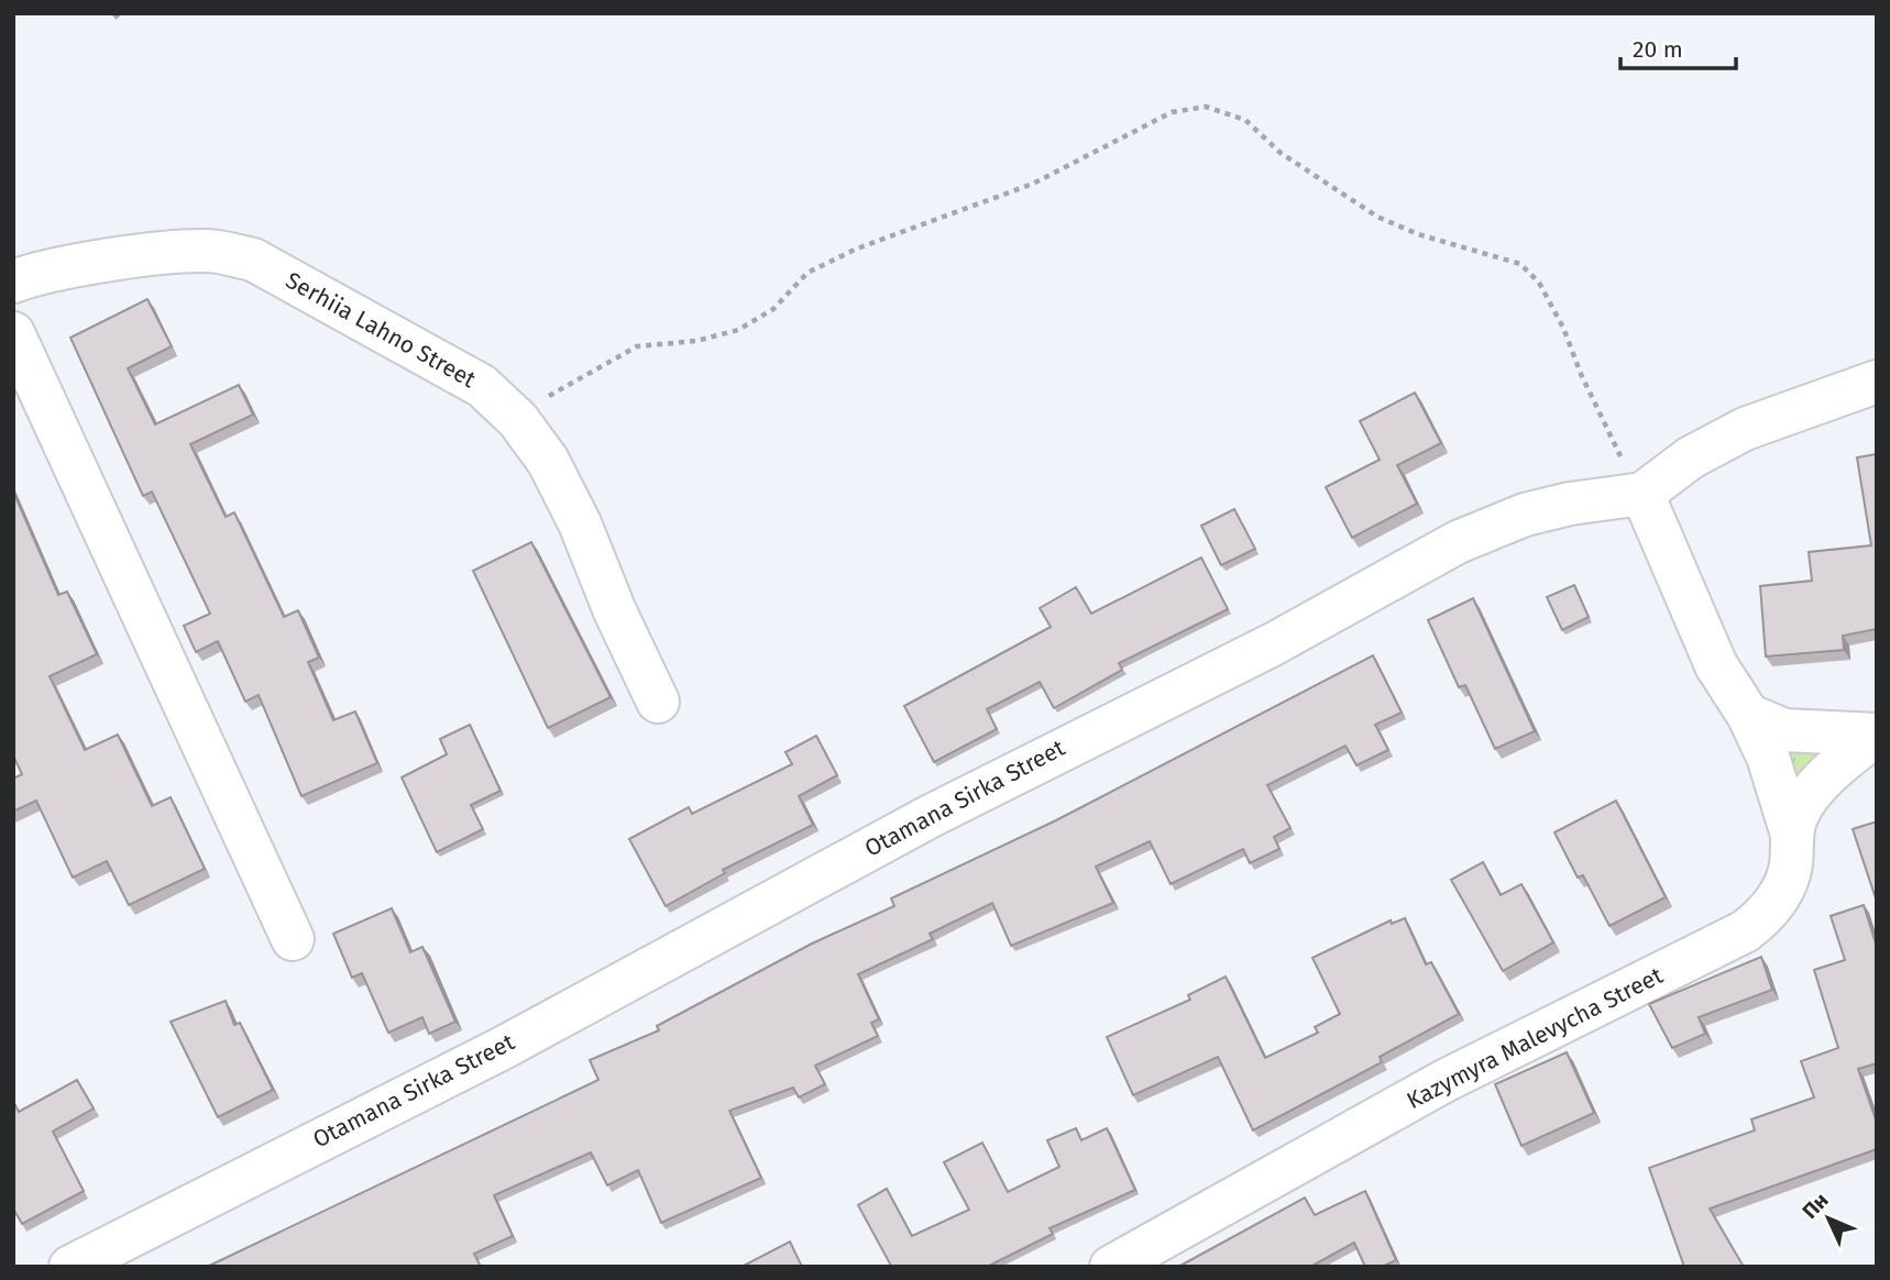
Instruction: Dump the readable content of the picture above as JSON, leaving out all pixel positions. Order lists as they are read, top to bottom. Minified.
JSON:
{"streets":{"street":["Serhiia Lahno Street","Otamana Sirka Street","Kazymyra Malevycha Street"]},"scale_bar":"20 m","north":"top left"}
